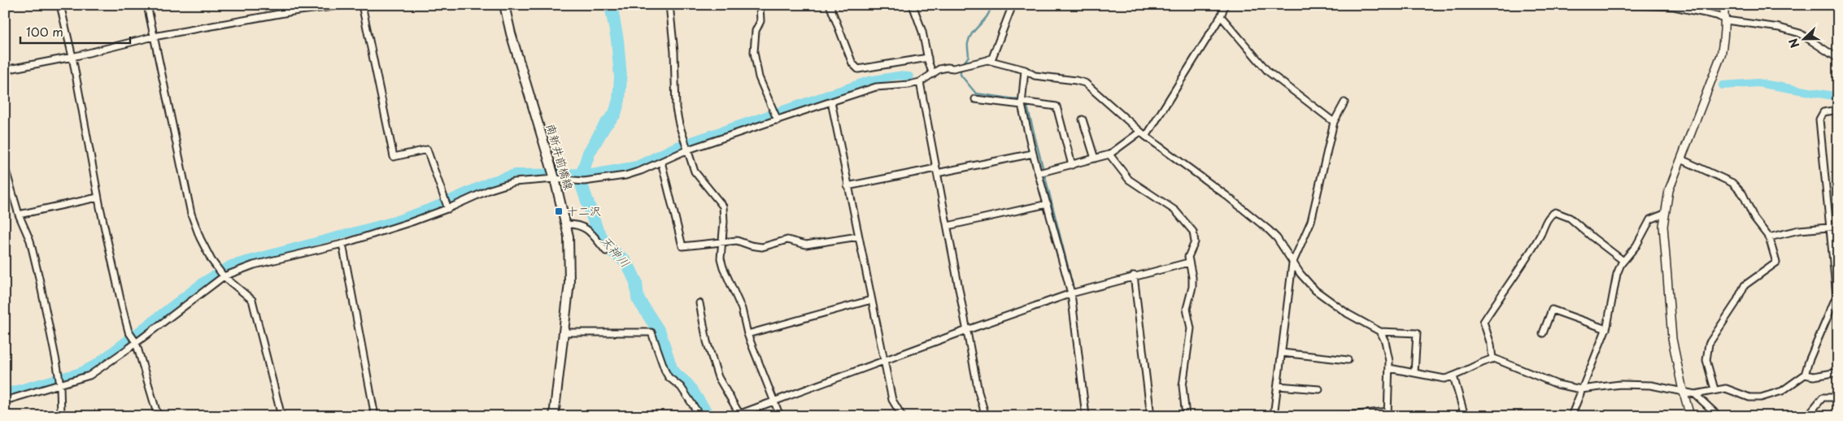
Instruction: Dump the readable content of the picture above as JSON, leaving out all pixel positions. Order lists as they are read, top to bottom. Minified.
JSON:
{"streets":{"main road":["南新井前橋線"]},"water":["天神川"],"places":{"transit":["十二沢"]},"scale_bar":"100 m","north":"left"}
